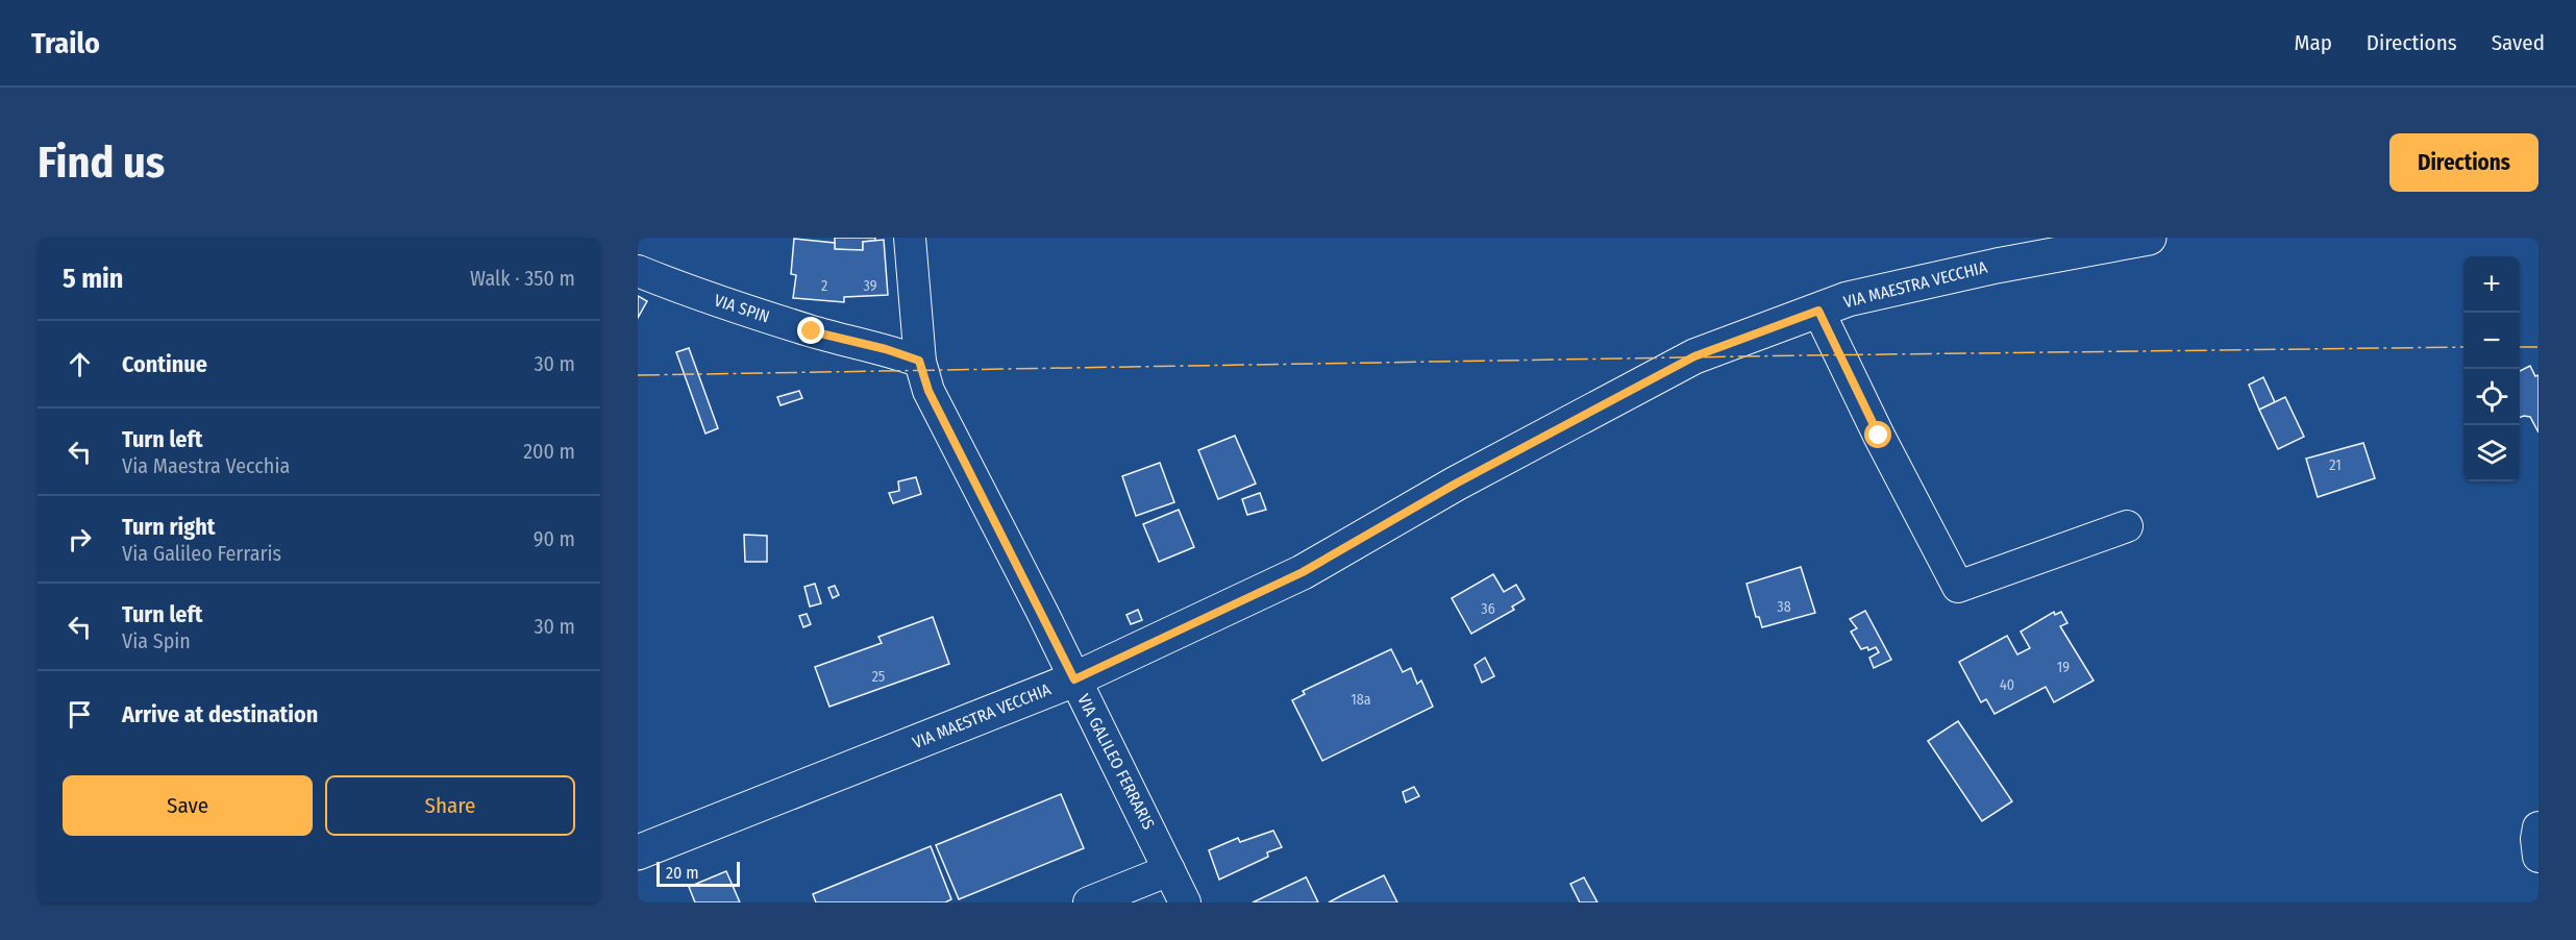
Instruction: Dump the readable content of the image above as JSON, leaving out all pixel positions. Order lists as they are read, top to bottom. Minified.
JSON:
{"streets":{"main road":["VIA MAESTRA VECCHIA"],"street":["VIA SPIN","VIA GALILEO FERRARIS"]},"crossings":[["VIA MAESTRA VECCHIA","VIA GALILEO FERRARIS"],["VIA SPIN","VIA GALILEO FERRARIS"]],"house_numbers":["2","39","21","38","36","19","25","40","18a"],"scale_bar":"20 m","page":{"header":"Trailo","nav":["Map","Directions","Saved"],"buttons":["Directions",["Save","Share"]],"title":"Find us","heading":["5 min","Walk · 350 m"],"map_buttons":["+","−"],"list":[["Continue","30 m"],["Turn left","Via Maestra Vecchia","200 m"],["Turn right","Via Galileo Ferraris","90 m"],["Turn left","Via Spin","30 m"],"Arrive at destination"],"scale":"20 m"}}
